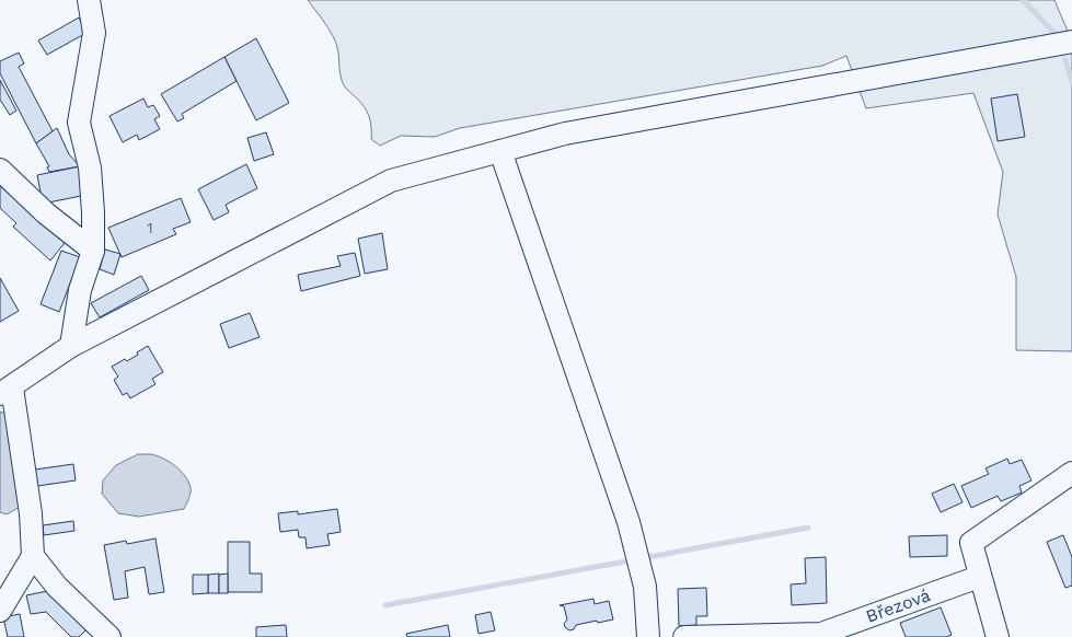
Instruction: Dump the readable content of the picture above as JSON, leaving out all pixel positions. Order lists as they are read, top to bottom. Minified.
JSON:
{"streets":{"street":["Březová"]},"house_numbers":["1"]}
